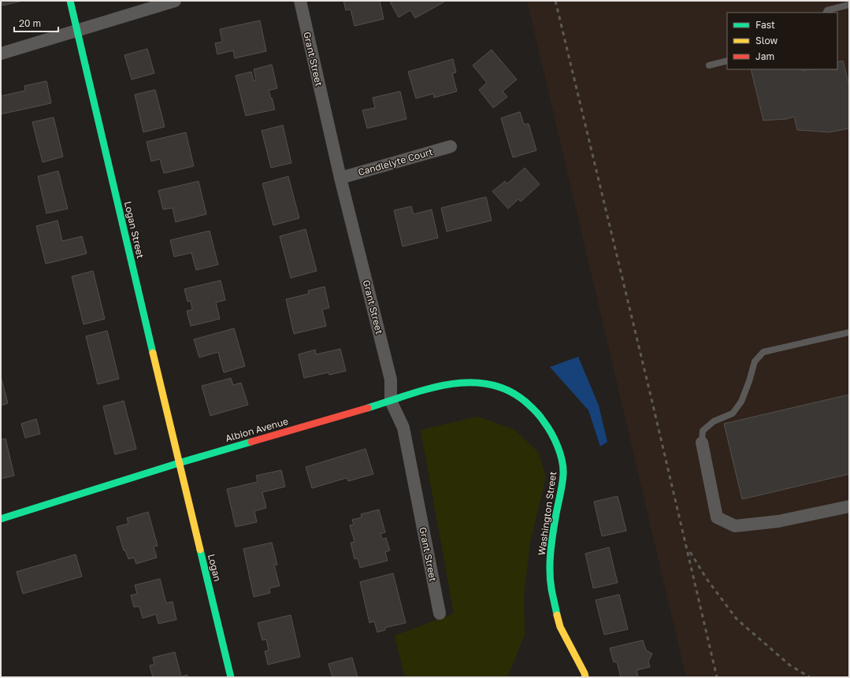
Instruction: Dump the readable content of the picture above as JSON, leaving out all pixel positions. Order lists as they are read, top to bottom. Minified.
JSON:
{"streets":{"street":["Grant Street","Candlelyte Court","Logan Street","Albion Avenue","Washington Street","Logan"]},"crossings":[["Grant Street","Candlelyte Court"],["Grant Street","Albion Avenue"],["Logan Street","Albion Avenue"],["Logan Street","Logan"],["Albion Avenue","Washington Street"],["Albion Avenue","Logan"]],"legend":["Fast","Slow","Jam"],"scale_bar":"20 m"}
